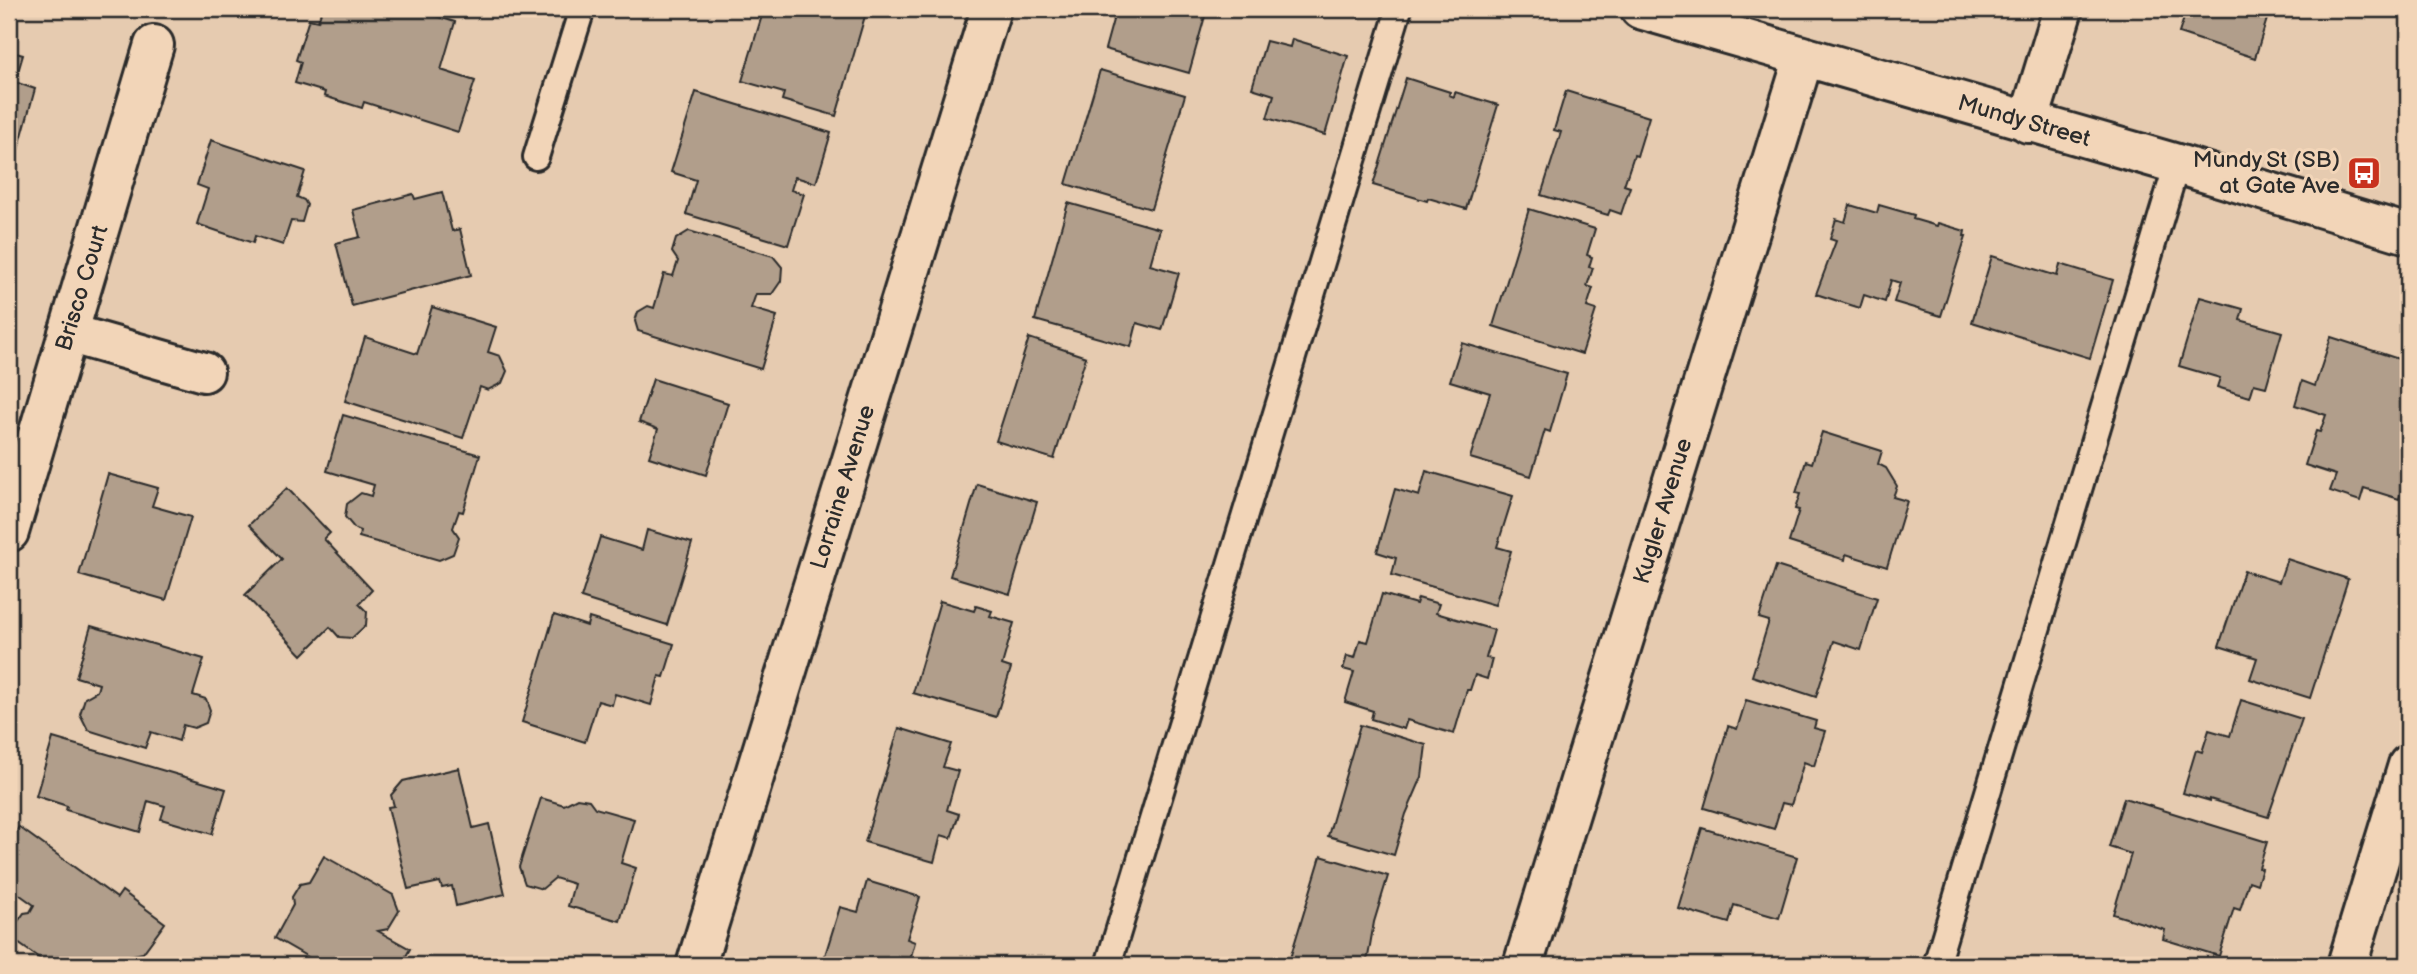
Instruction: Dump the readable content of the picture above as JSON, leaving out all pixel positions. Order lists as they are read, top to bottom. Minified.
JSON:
{"streets":{"street":["Mundy Street","Brisco Court","Lorraine Avenue","Kugler Avenue"]},"crossings":[["Mundy Street","Kugler Avenue"]],"places":{"bus stop":["Mundy St (SB) at Gate Ave"]}}
